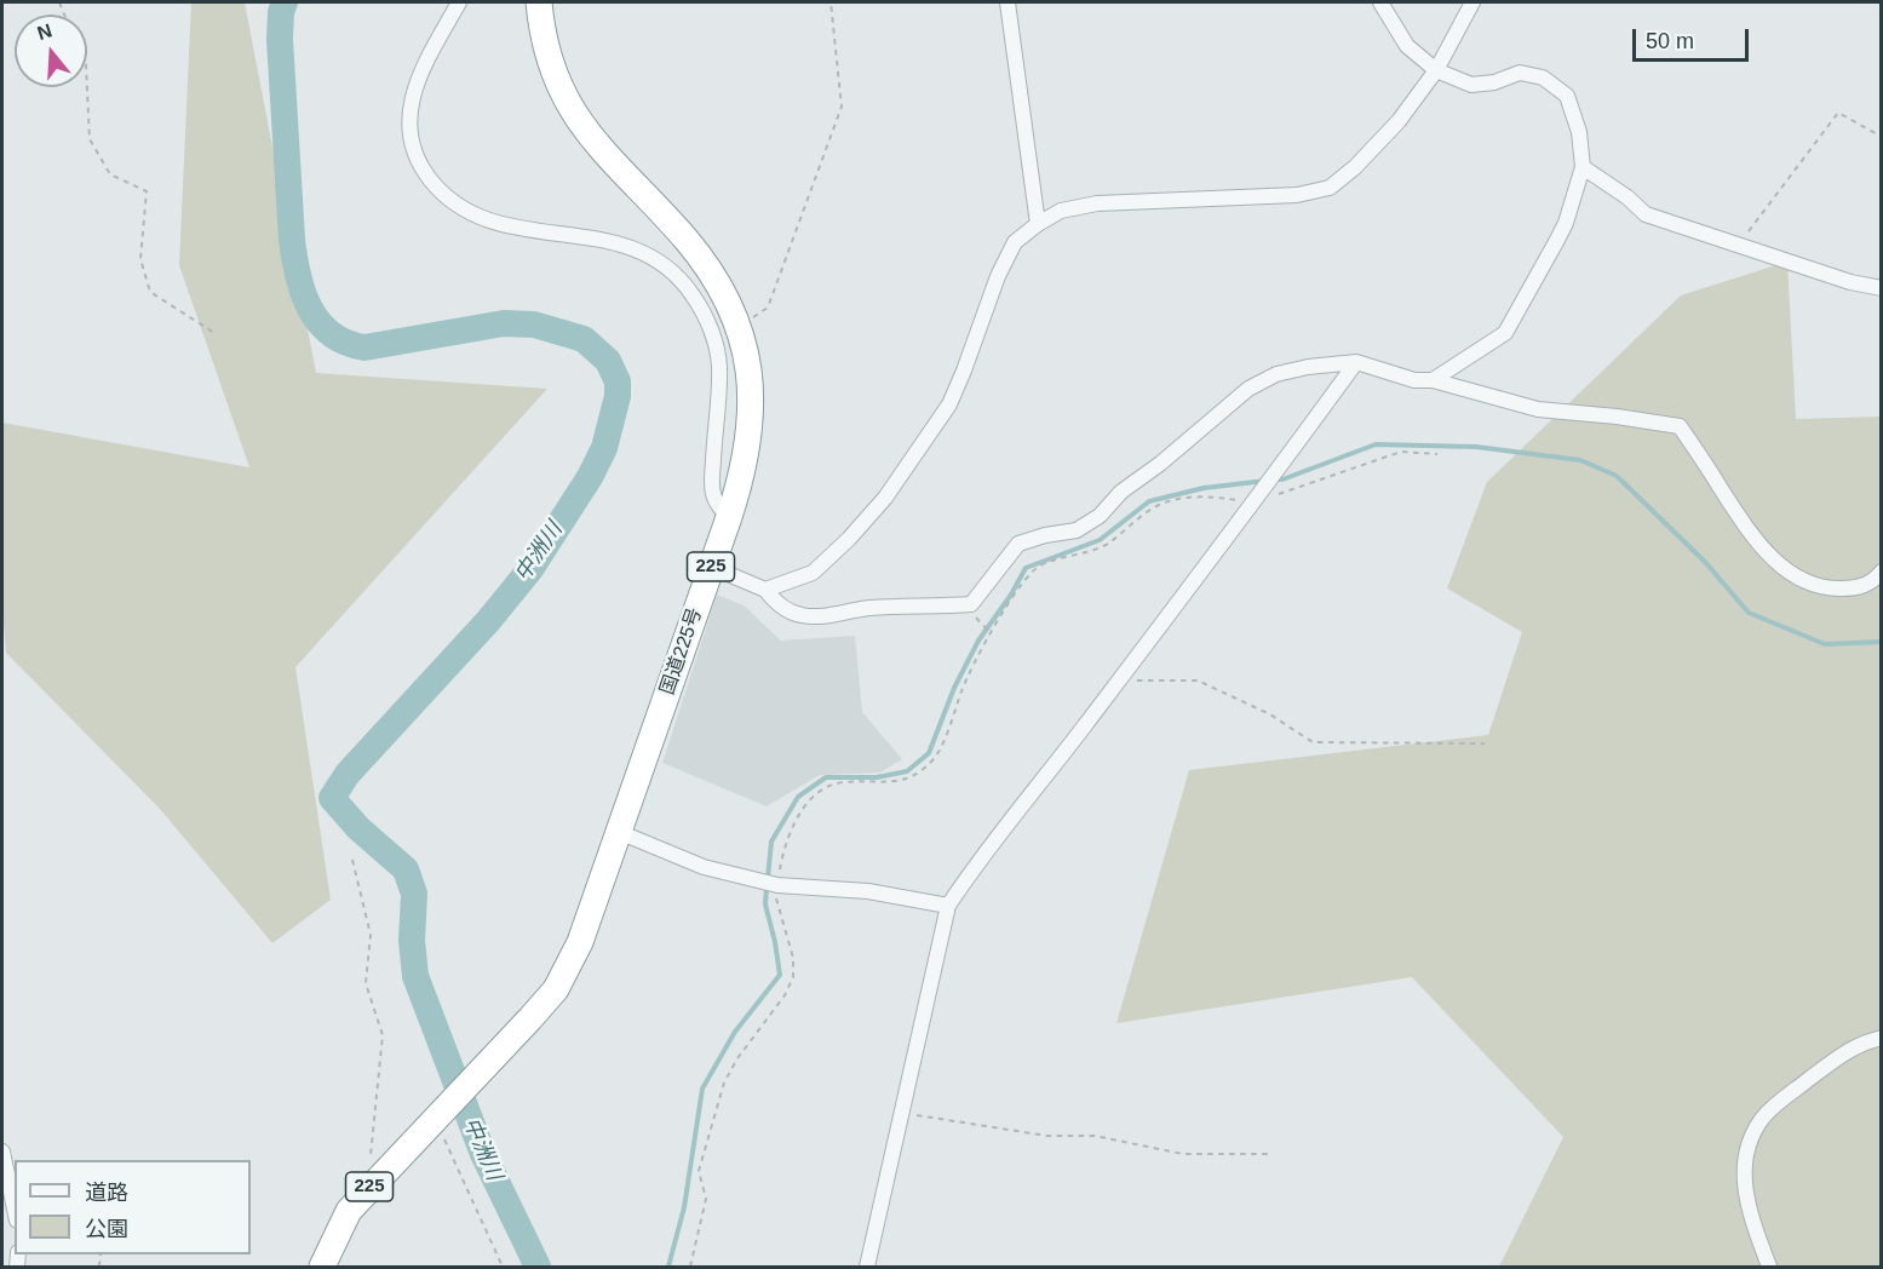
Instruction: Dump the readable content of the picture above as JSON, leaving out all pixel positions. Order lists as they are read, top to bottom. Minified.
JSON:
{"streets":{"highway":["225","国道225号"]},"water":["中洲川"],"legend":["道路","公園"],"scale_bar":"50 m","north":"top"}
